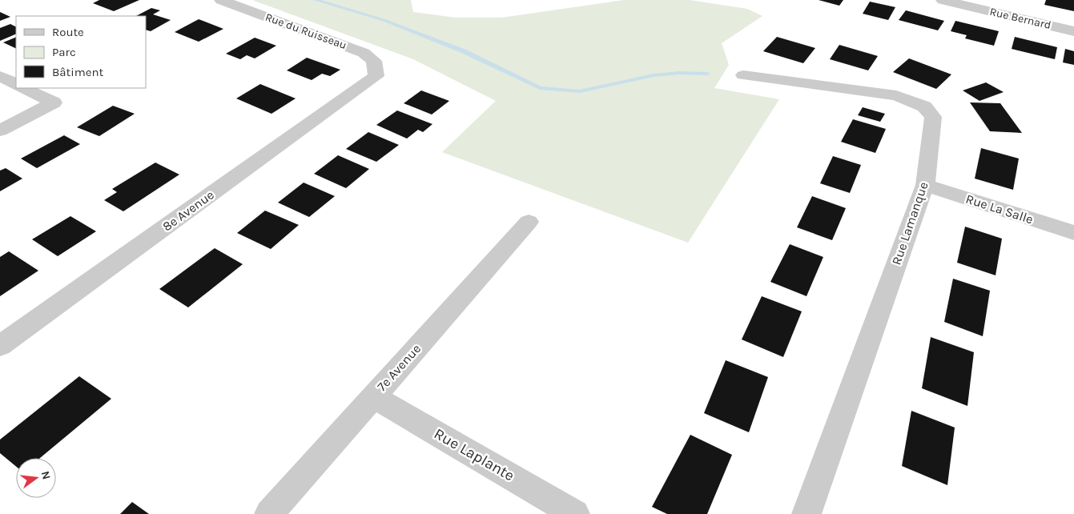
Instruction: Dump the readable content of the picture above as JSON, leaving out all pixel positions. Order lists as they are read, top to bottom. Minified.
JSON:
{"streets":{"street":["Rue Bernard","Rue du Ruisseau","Rue La Salle","8e Avenue","Rue Lamanque","7e Avenue","Rue Laplante"]},"crossings":[["Rue du Ruisseau","8e Avenue"],["Rue La Salle","Rue Lamanque"],["7e Avenue","Rue Laplante"]],"legend":["Route","Parc","Bâtiment"],"north":"right"}
